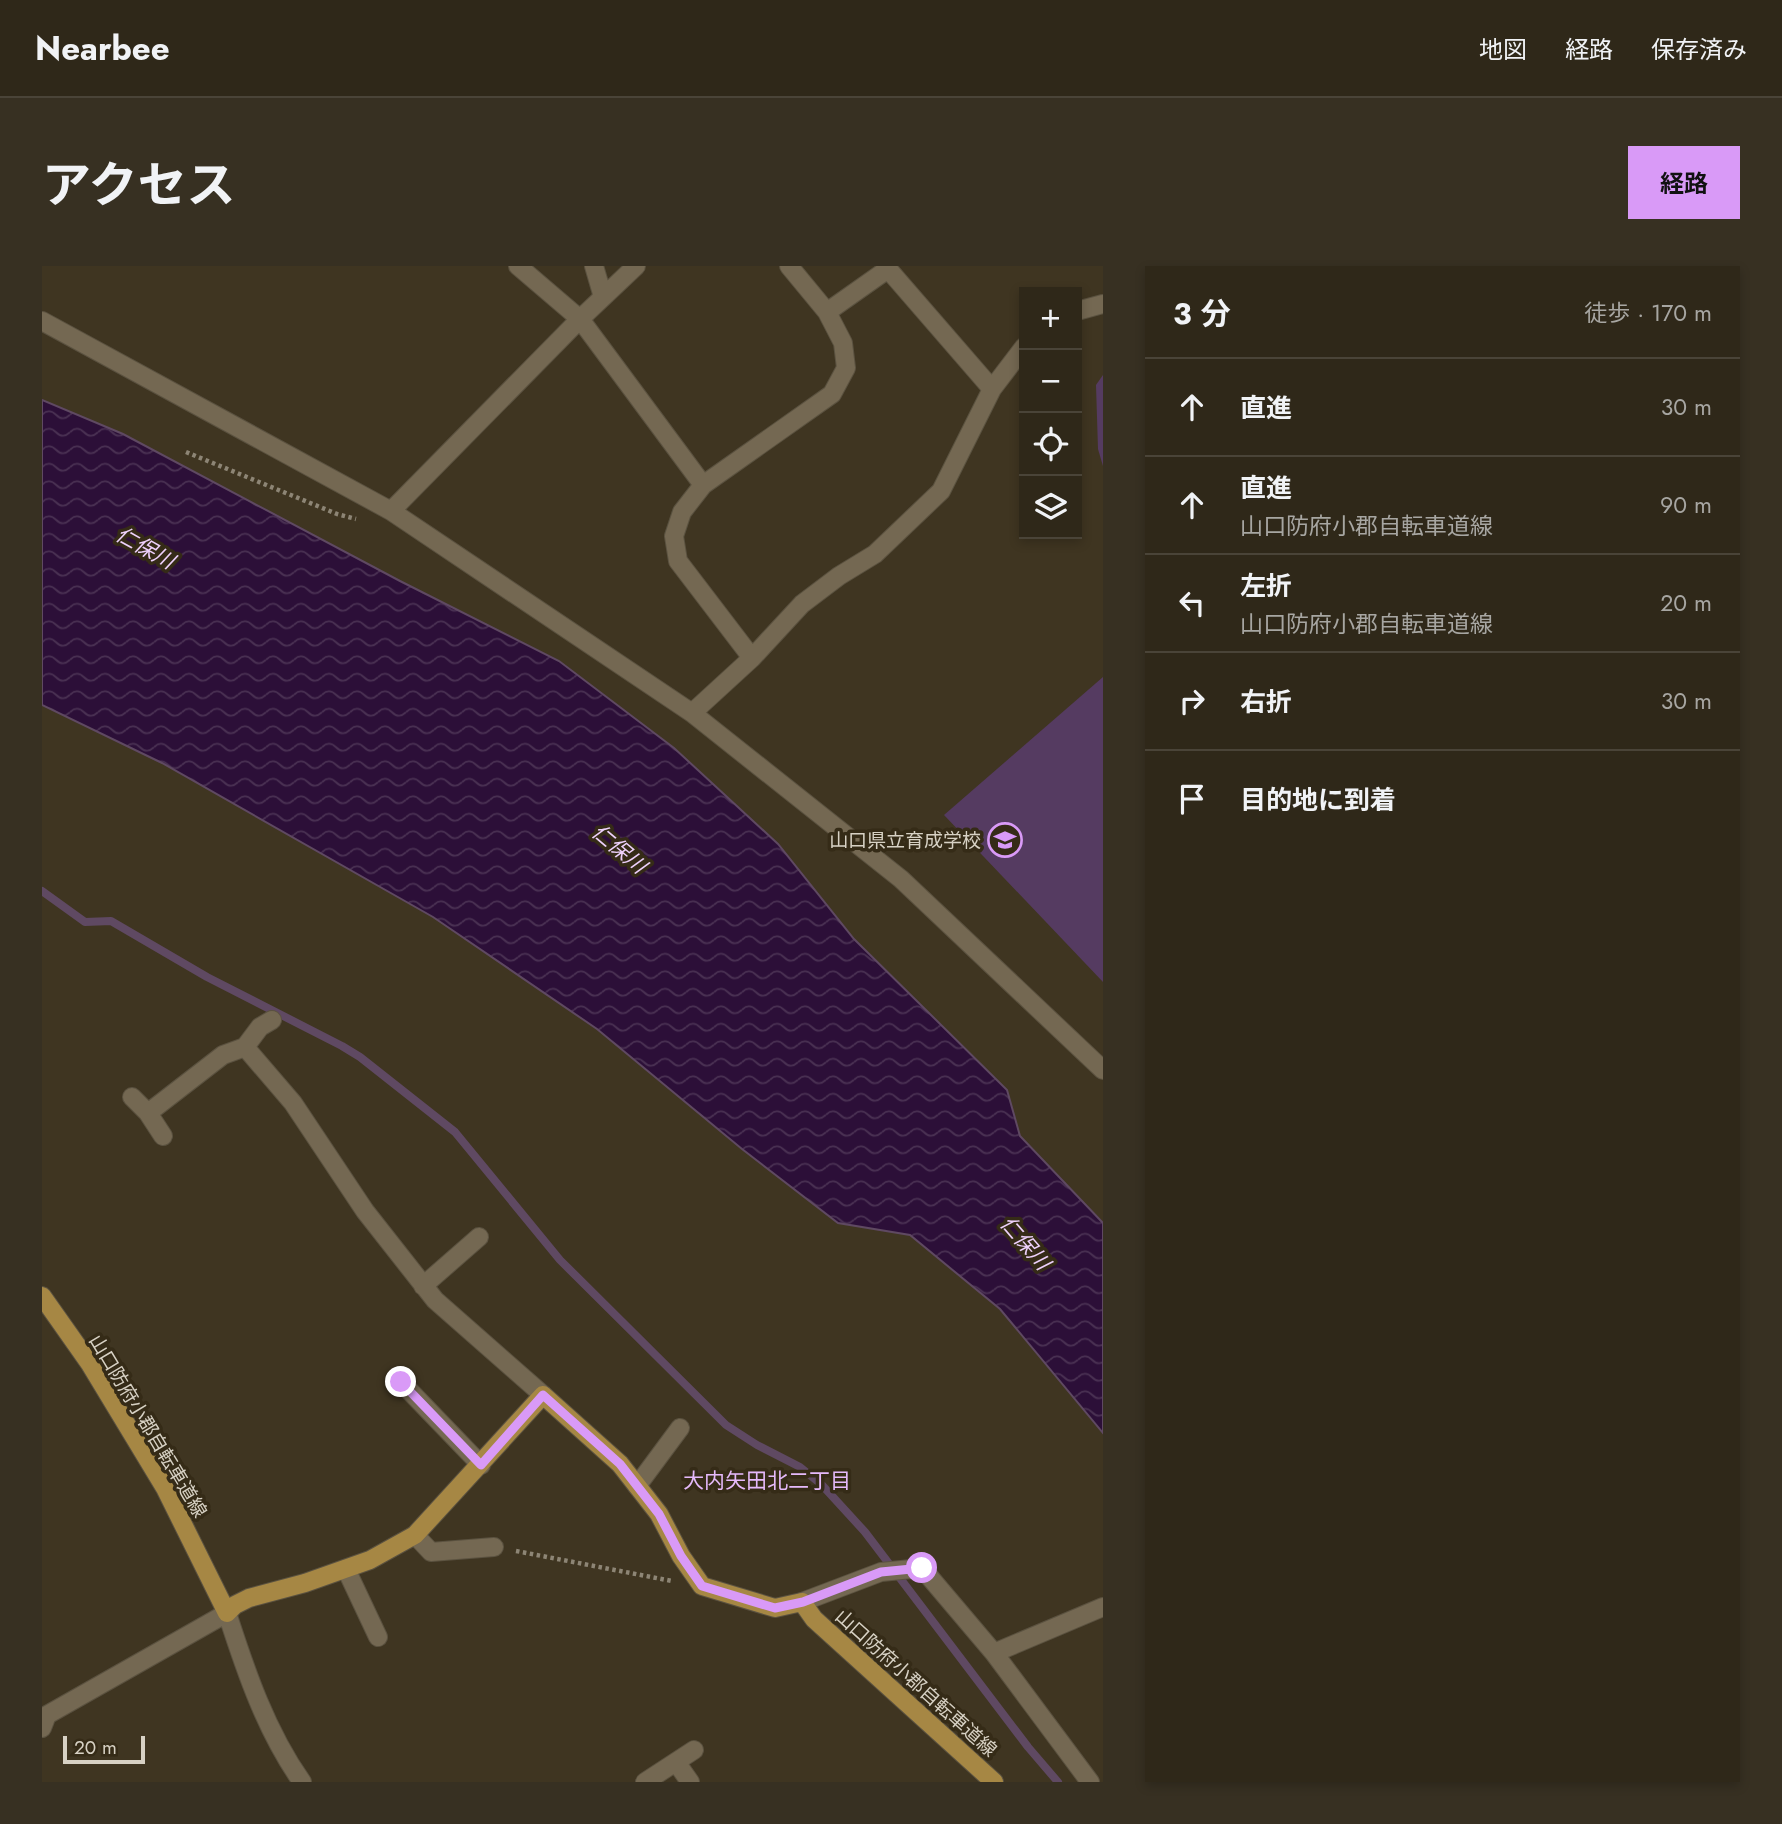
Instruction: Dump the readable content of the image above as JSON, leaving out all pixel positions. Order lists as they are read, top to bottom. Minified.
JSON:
{"streets":{"main road":["山口防府小郡自転車道線"]},"districts":["大内矢田北二丁目"],"water":["仁保川"],"places":{"school or university":["山口県立育成学校"]},"scale_bar":"20 m","page":{"header":"Nearbee","nav":["地図","経路","保存済み"],"title":"アクセス","buttons":"経路","heading":["3 分","徒歩 · 170 m"],"map_buttons":["+","−"],"list":[["直進","30 m"],["直進","山口防府小郡自転車道線","90 m"],["左折","山口防府小郡自転車道線","20 m"],["右折","30 m"],"目的地に到着"],"scale":"20 m"}}
